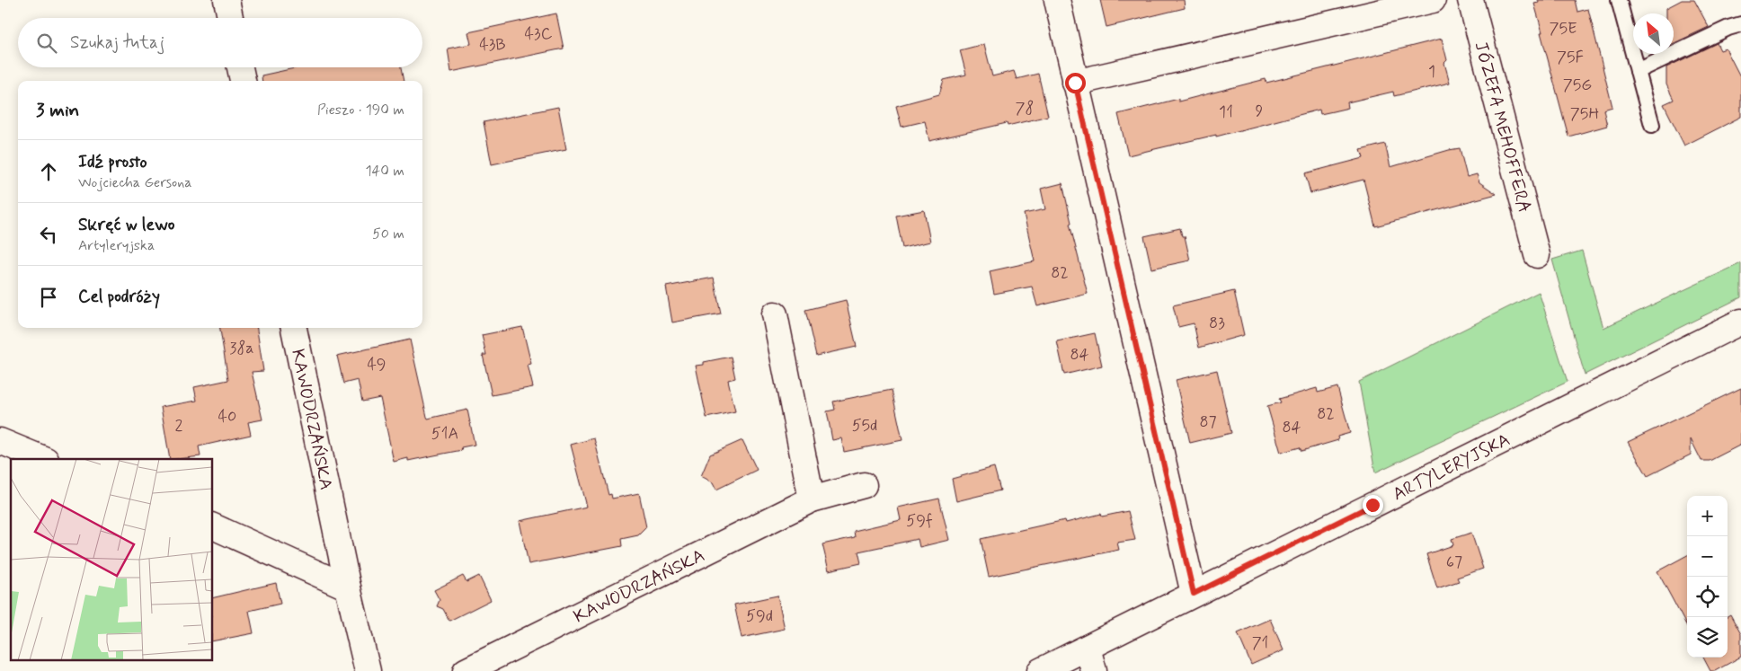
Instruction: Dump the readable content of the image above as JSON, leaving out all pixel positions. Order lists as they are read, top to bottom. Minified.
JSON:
{"streets":{"street":["JÓZEFA MEHOFFERA","KAWODRZAŃSKA","ARTYLERYJSKA"]},"house_numbers":["75E","43C","43B","75F","1","75G","78","9","11","75H","82","83","38a","84","49","82","40","87","2","55d","84","51A","59f","67","59d","71"],"north":"top left","page":{"search":"Szukaj tutaj","heading":["3 min","Pieszo · 190 m"],"list":[["Idź prosto","Wojciecha Gersona","140 m"],["Skręć w lewo","Artyleryjska","50 m"],"Cel podróży"],"map_buttons":["+","−"]}}
